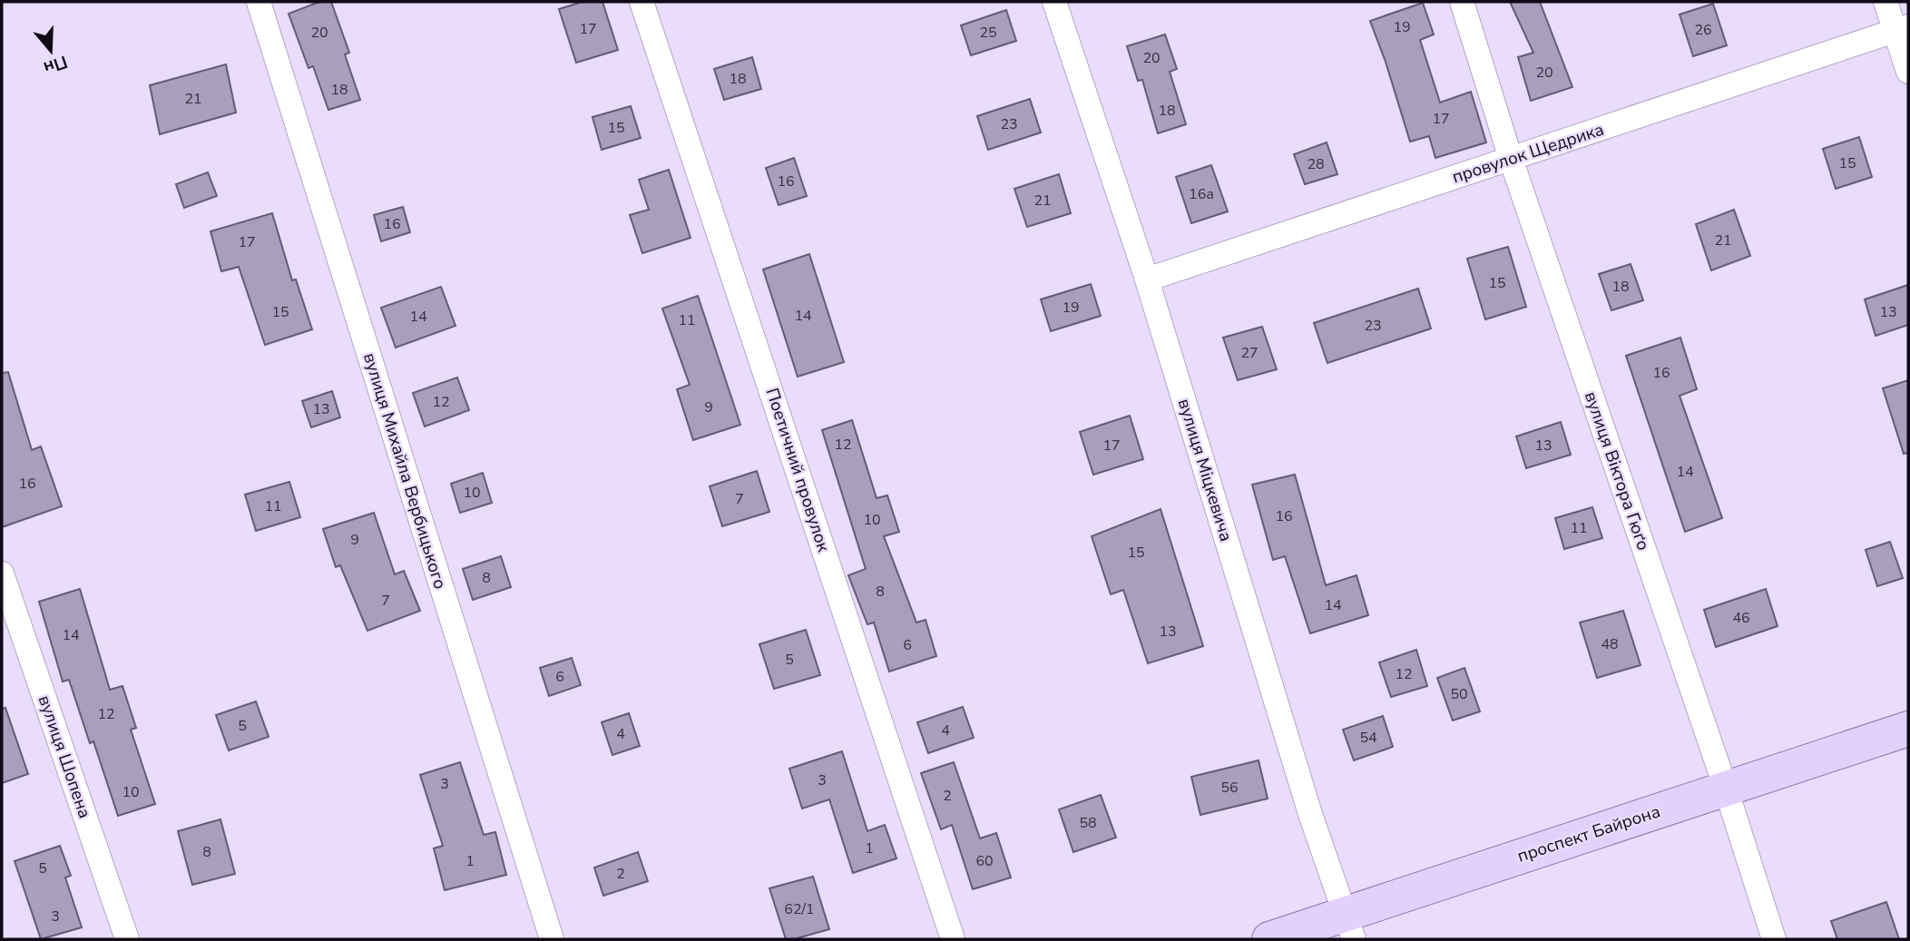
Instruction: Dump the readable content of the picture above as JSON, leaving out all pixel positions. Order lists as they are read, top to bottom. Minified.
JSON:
{"streets":{"main road":["проспект Байрона"],"street":["провулок Щедрика","Поетичний провулок","вулиця Міцкевича","вулиця Михайла Вербицького","вулиця Віктора Гюґо","вулиця Шопена"]},"crossings":[["провулок Щедрика","вулиця Міцкевича"],["провулок Щедрика","вулиця Віктора Гюґо"],["вулиця Міцкевича","проспект Байрона"],["вулиця Віктора Гюґо","проспект Байрона"]],"house_numbers":["19","17","26","20","25","20","20","18","18","21","18","17","23","15","15","28","16","16а","21","16","21","17","15","18","19","15","13","14","14","11","23","27","16","12","9","13","12","17","13","14","16","10","7","11","16","10","11","9","15","8","8","7","14","46","13","14","48","6","5","12","6","50","12","5","4","4","54","3","3","56","10","2","58","1","8","1","60","5","2","62/1","3"],"north":"bottom"}
